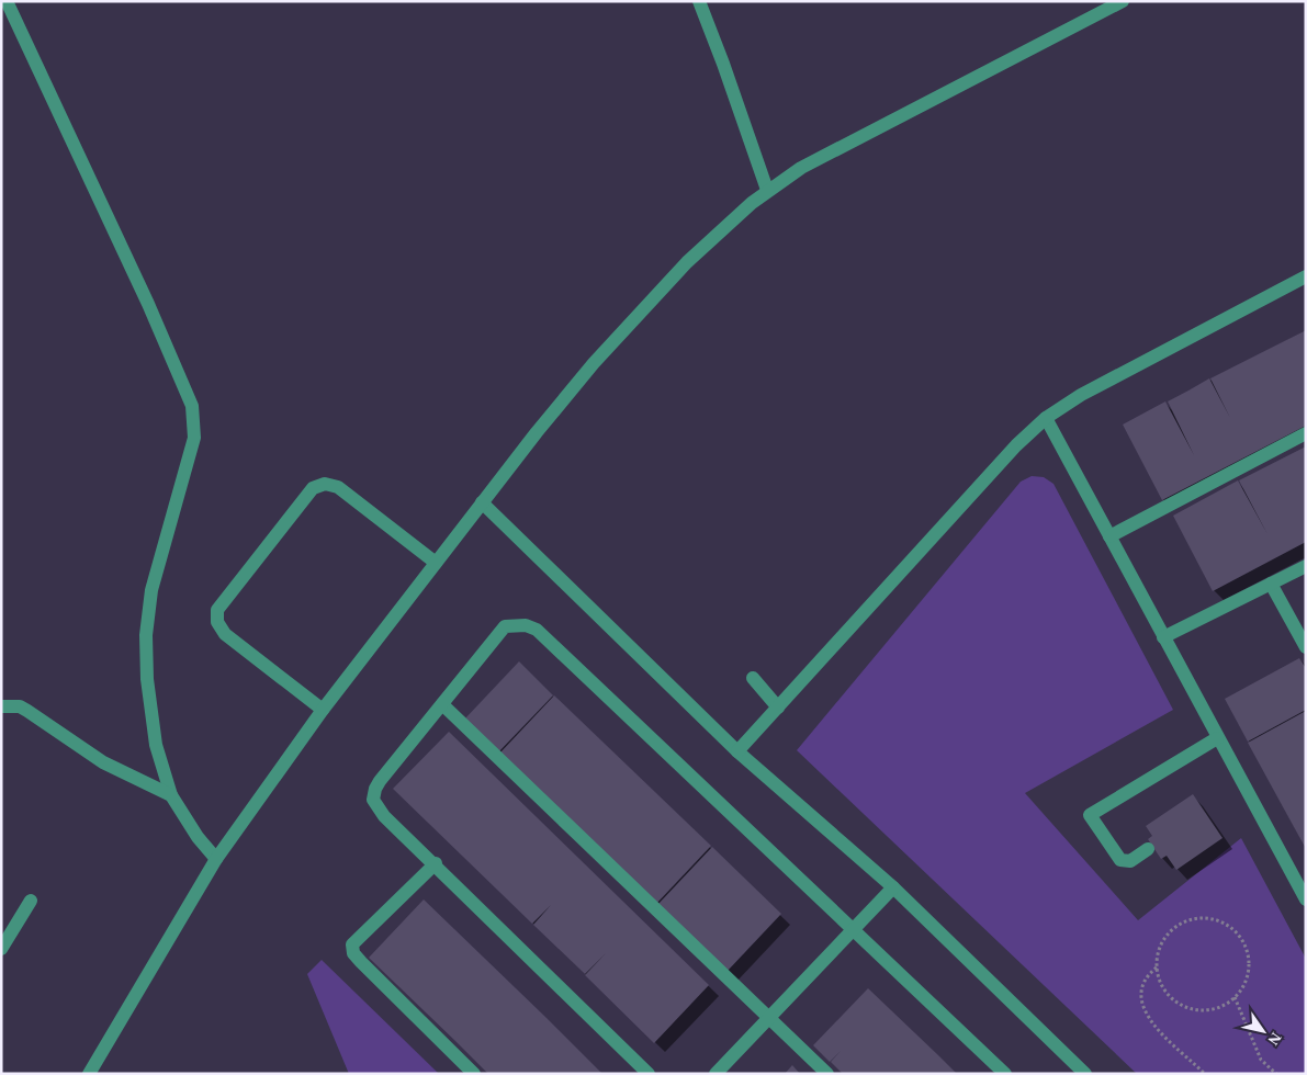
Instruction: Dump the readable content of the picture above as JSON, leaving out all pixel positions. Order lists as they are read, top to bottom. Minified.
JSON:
{"north":"bottom right"}
